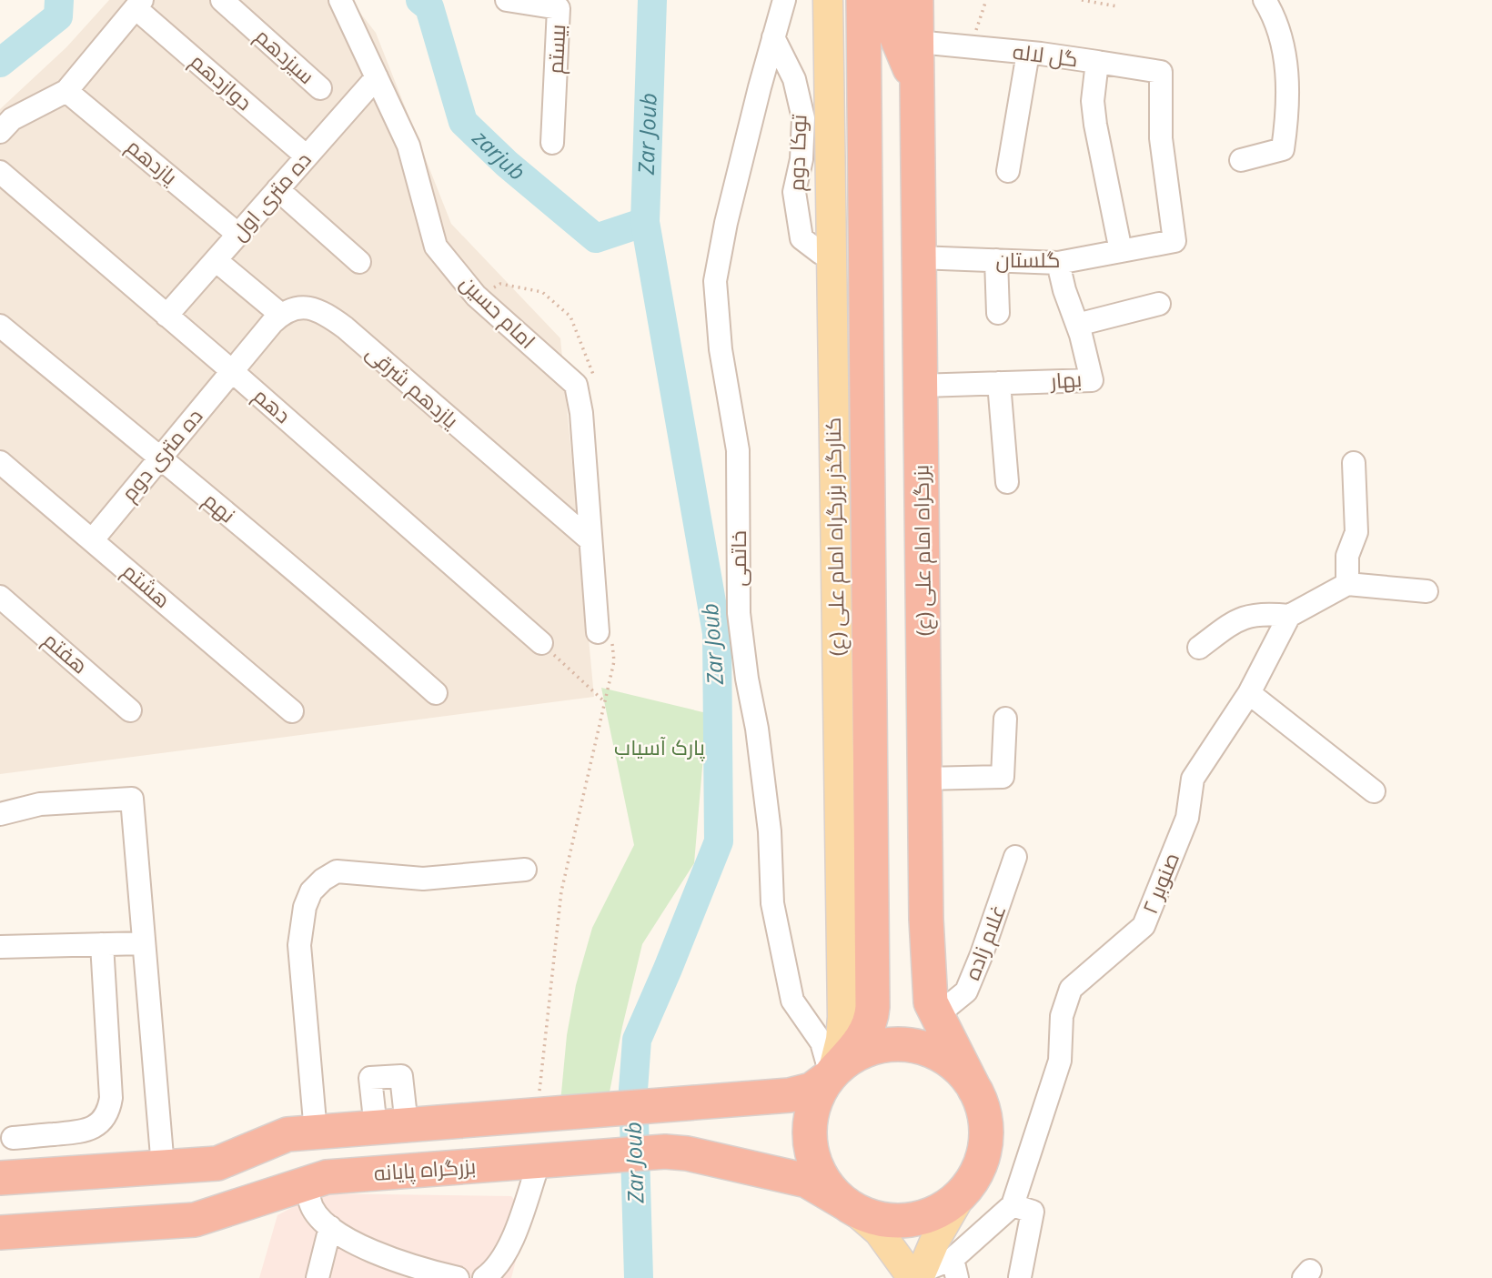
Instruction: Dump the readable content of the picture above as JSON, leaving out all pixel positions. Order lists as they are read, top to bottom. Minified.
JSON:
{"streets":{"highway":["بزرگراه امام علی (ع)","بزرگراه پایانه"],"main road":["کنارگذر بزرگراه امام علی (ع)"],"street":["بیستم","گل لاله","سیزدهم","دوازدهم","توکا دوم","یازدهم","ده متری اول","گلستان","امام حسین","بهار","یازدهم شرقی","دهم","ده متری دوم","نهم","خاتمی","هشتم","هفتم","صنوبر ۲","غلام زاده"]},"crossings":[["گل لاله","گلستان"],["گل لاله","بزرگراه امام علی (ع)"],["دوازدهم","ده متری اول"],["توکا دوم","کنارگذر بزرگراه امام علی (ع)"],["توکا دوم","خاتمی"],["یازدهم","ده متری اول"],["ده متری اول","امام حسین"],["ده متری اول","دهم"],["گلستان","بهار"],["گلستان","بزرگراه امام علی (ع)"],["امام حسین","یازدهم شرقی"],["بهار","بزرگراه امام علی (ع)"],["دهم","ده متری دوم"],["ده متری دوم","نهم"],["ده متری دوم","هشتم"],["کنارگذر بزرگراه امام علی (ع)","بزرگراه امام علی (ع)"],["کنارگذر بزرگراه امام علی (ع)","خاتمی"],["کنارگذر بزرگراه امام علی (ع)","بزرگراه پایانه"],["بزرگراه امام علی (ع)","خاتمی"],["بزرگراه امام علی (ع)","غلام زاده"],["بزرگراه امام علی (ع)","بزرگراه پایانه"],["خاتمی","بزرگراه پایانه"]],"water":["Zar Joub","zarjub"],"parks":["پارک آسیاب"]}
